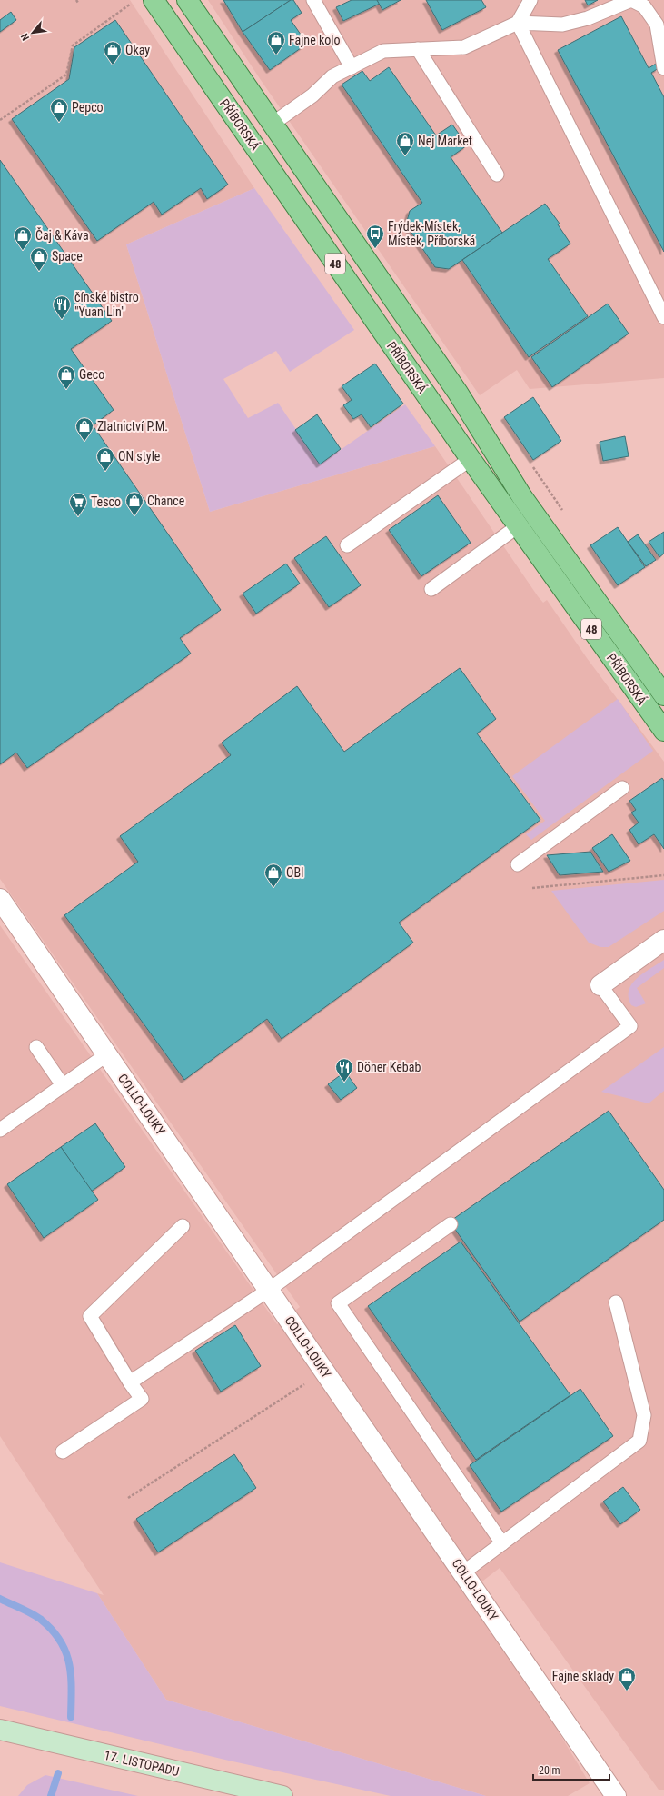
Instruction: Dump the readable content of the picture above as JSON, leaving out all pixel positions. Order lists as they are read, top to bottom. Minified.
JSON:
{"streets":{"main road":["PŘÍBORSKÁ","48","17. LISTOPADU"],"street":["COLLO-LOUKY"]},"places":{"shop":["Fajne kolo","Okay","Pepco","Nej Market","Čaj & Káva","Space","Geco","Zlatnictví P.M.","ON style","Chance","OBI","Fajne sklady"],"bus stop":["Frýdek-Místek, Místek, Příborská"],"restaurant":["čínské bistro \"Yuan Lin\"","Döner Kebab"],"supermarket":["Tesco"]},"scale_bar":"20 m","north":"bottom left"}
